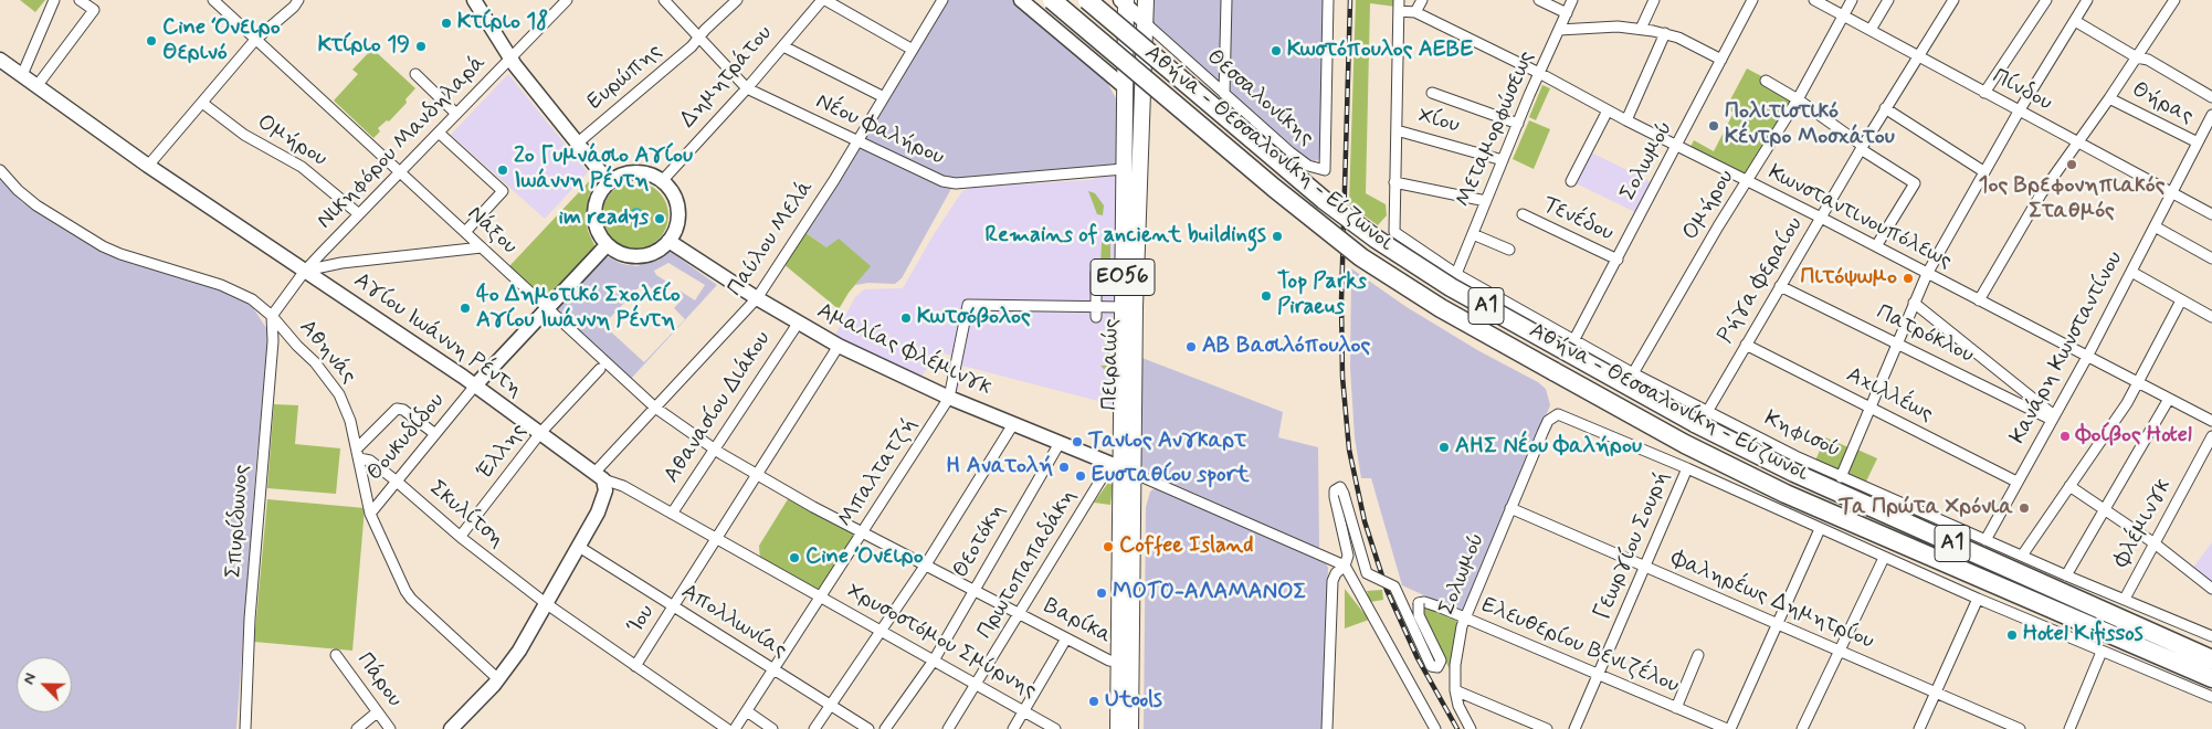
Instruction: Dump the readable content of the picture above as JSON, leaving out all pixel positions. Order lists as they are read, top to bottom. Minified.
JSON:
{"streets":{"highway":["Αθήνα - Θεσσαλονίκη - Εύζωνοι","Α1"],"main road":["ΕΟ56","Πειραιώς"],"street":["Ευρώπης","Δημητράτου","Πίνδου","Θεσσαλονίκης","Θήρας","Χίου","Μεταμορφώσεως","Νέου Φαλήρου","Ομήρου","Νικηφόρου Μανδηλαρά","Σολωμού","Κωνσταντινουπόλεως","Τενέδου","Νάξου","Παύλου Μελά","Ρήγα Φεραίου","Πατρόκλου","Αγίου Ιωάννη Ρέντη","Κανάρη Κωνσταντίνου","Αμαλίας Φλέμινγκ","Αθηνάς","Αχιλλέως","Αθανασίου Διάκου","Κηφισού","Θουκυδίδου","Έλλης","Μπαλτατζή","Σκυλίτση","Σπυρίδωνος","Φλέμινγκ","Θεοτόκη","Γεωργίου Σουρή","Πρωτοπαπαδάκη","Φαληρέως Δημητρίου","Ίου","Απολλωνίας","Βαρίκα","Χρυσοστόμου Σμύρνης","Ελευθερίου Βενιζέλου","Πάρου"]},"crossings":[["Ευρώπης","Νέου Φαλήρου"],["Δημητράτου","Νέου Φαλήρου"],["Δημητράτου","Αμαλίας Φλέμινγκ"],["Πίνδου","Ομήρου"],["Πίνδου","Ρήγα Φεραίου"],["Πίνδου","Κανάρη Κωνσταντίνου"],["Θεσσαλονίκης","Πειραιώς"],["Θήρας","Κανάρη Κωνσταντίνου"],["Χίου","Μεταμορφώσεως"],["Μεταμορφώσεως","Κωνσταντινουπόλεως"],["Μεταμορφώσεως","Κηφισού"],["Νέου Φαλήρου","Παύλου Μελά"],["Νέου Φαλήρου","Πειραιώς"],["Ομήρου","Νικηφόρου Μανδηλαρά"],["Ομήρου","Κωνσταντινουπόλεως"],["Ομήρου","Κηφισού"],["Νικηφόρου Μανδηλαρά","Νάξου"],["Νικηφόρου Μανδηλαρά","Αγίου Ιωάννη Ρέντη"],["Νικηφόρου Μανδηλαρά","Αθηνάς"],["Νικηφόρου Μανδηλαρά","Σπυρίδωνος"],["Σολωμού","Κωνσταντινουπόλεως"],["Σολωμού","Τενέδου"],["Σολωμού","Κηφισού"],["Σολωμού","Γεωργίου Σουρή"],["Σολωμού","Φαληρέως Δημητρίου"],["Σολωμού","Ελευθερίου Βενιζέλου"],["Κωνσταντινουπόλεως","Ρήγα Φεραίου"],["Κωνσταντινουπόλεως","Κανάρη Κωνσταντίνου"],["Νάξου","Παύλου Μελά"],["Νάξου","Αθανασίου Διάκου"],["Νάξου","Ίου"],["Νάξου","Βαρίκα"],["Παύλου Μελά","Αγίου Ιωάννη Ρέντη"],["Παύλου Μελά","Αμαλίας Φλέμινγκ"],["Παύλου Μελά","Χρυσοστόμου Σμύρνης"],["Ρήγα Φεραίου","Πατρόκλου"],["Ρήγα Φεραίου","Αχιλλέως"],["Ρήγα Φεραίου","Κηφισού"],["Πατρόκλου","Κανάρη Κωνσταντίνου"],["Αγίου Ιωάννη Ρέντη","Θουκυδίδου"],["Αγίου Ιωάννη Ρέντη","Έλλης"],["Αγίου Ιωάννη Ρέντη","Χρυσοστόμου Σμύρνης"],["Κανάρη Κωνσταντίνου","Αχιλλέως"],["Κανάρη Κωνσταντίνου","Κηφισού"],["Αμαλίας Φλέμινγκ","Πειραιώς"],["Αμαλίας Φλέμινγκ","Αθανασίου Διάκου"],["Αμαλίας Φλέμινγκ","Μπαλτατζή"],["Αμαλίας Φλέμινγκ","Θεοτόκη"],["Αμαλίας Φλέμινγκ","Πρωτοπαπαδάκη"],["Αμαλίας Φλέμινγκ","Ίου"],["Αθηνάς","Θουκυδίδου"],["Αθηνάς","Σκυλίτση"],["Αθηνάς","Σπυρίδωνος"],["Πειραιώς","Πρωτοπαπαδάκη"],["Πειραιώς","Βαρίκα"],["Αθανασίου Διάκου","Χρυσοστόμου Σμύρνης"],["Κηφισού","Φλέμινγκ"],["Θουκυδίδου","Σκυλίτση"],["Έλλης","Σκυλίτση"],["Μπαλτατζή","Απολλωνίας"],["Μπαλτατζή","Βαρίκα"],["Μπαλτατζή","Χρυσοστόμου Σμύρνης"],["Σκυλίτση","Ίου"],["Θεοτόκη","Βαρίκα"],["Θεοτόκη","Χρυσοστόμου Σμύρνης"],["Γεωργίου Σουρή","Φαληρέως Δημητρίου"],["Γεωργίου Σουρή","Ελευθερίου Βενιζέλου"],["Πρωτοπαπαδάκη","Βαρίκα"],["Πρωτοπαπαδάκη","Χρυσοστόμου Σμύρνης"],["Ίου","Απολλωνίας"],["Ίου","Βαρίκα"],["Ίου","Χρυσοστόμου Σμύρνης"]],"places":["Κτίριο 18","Cine Όνειρο Θερινό","Κτίριο 19","Κωστόπουλος ΑΕΒΕ","Πολιτιστικό Κέντρο Μοσχάτου","1ος Βρεφονηπιακός Σταθμός","2ο Γυμνάσιο Αγίου Ιωάννη Ρέντη","im readys","Remains of ancient buildings","Πιτόψωμο","Top Parks Piraeus","4ο Δημοτικό Σχολείο Αγίου Ιωάννη Ρέντη","Κωτσόβολος","ΑΒ Βασιλόπουλος","Φοίβος Hotel","Τανιος Ανγκαρτ","ΑΗΣ Νέου Φαλήρου","Η Ανατολή","Ευσταθίου sport","Τα Πρώτα Χρόνια","Coffee Island","Cine Όνειρο","MOTO-ΑΛΑΜΑΝΟΣ","Hotel Kifissos","Utools"],"north":"top left"}
